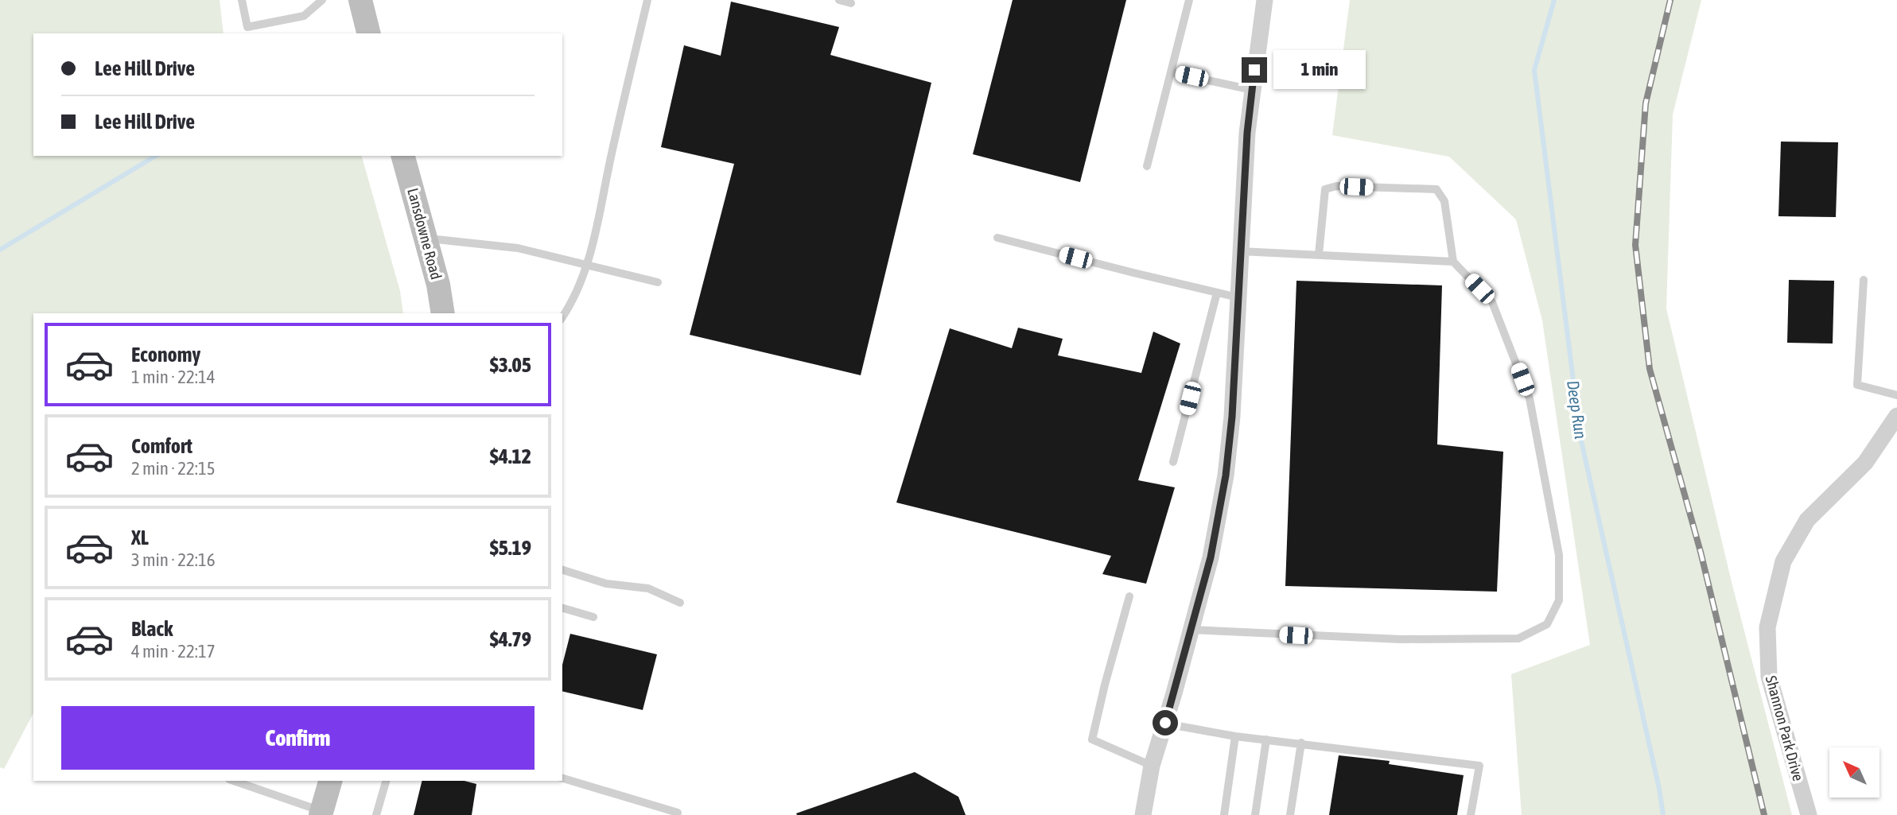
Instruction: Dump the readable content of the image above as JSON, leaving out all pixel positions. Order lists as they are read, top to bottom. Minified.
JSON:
{"streets":{"main road":["Lansdowne Road"],"street":["Shannon Park Drive"]},"water":["Deep Run"],"north":"top left","page":{"banner":["Lee Hill Drive","Lee Hill Drive"],"bubble":"1 min","list":[{"name":"Economy","note":"1 min · 22:14","value":"$3.05"},{"name":"Comfort","note":"2 min · 22:15","value":"$4.12"},{"name":"XL","note":"3 min · 22:16","value":"$5.19"},{"name":"Black","note":"4 min · 22:17","value":"$4.79"}],"buttons":"Confirm"}}
